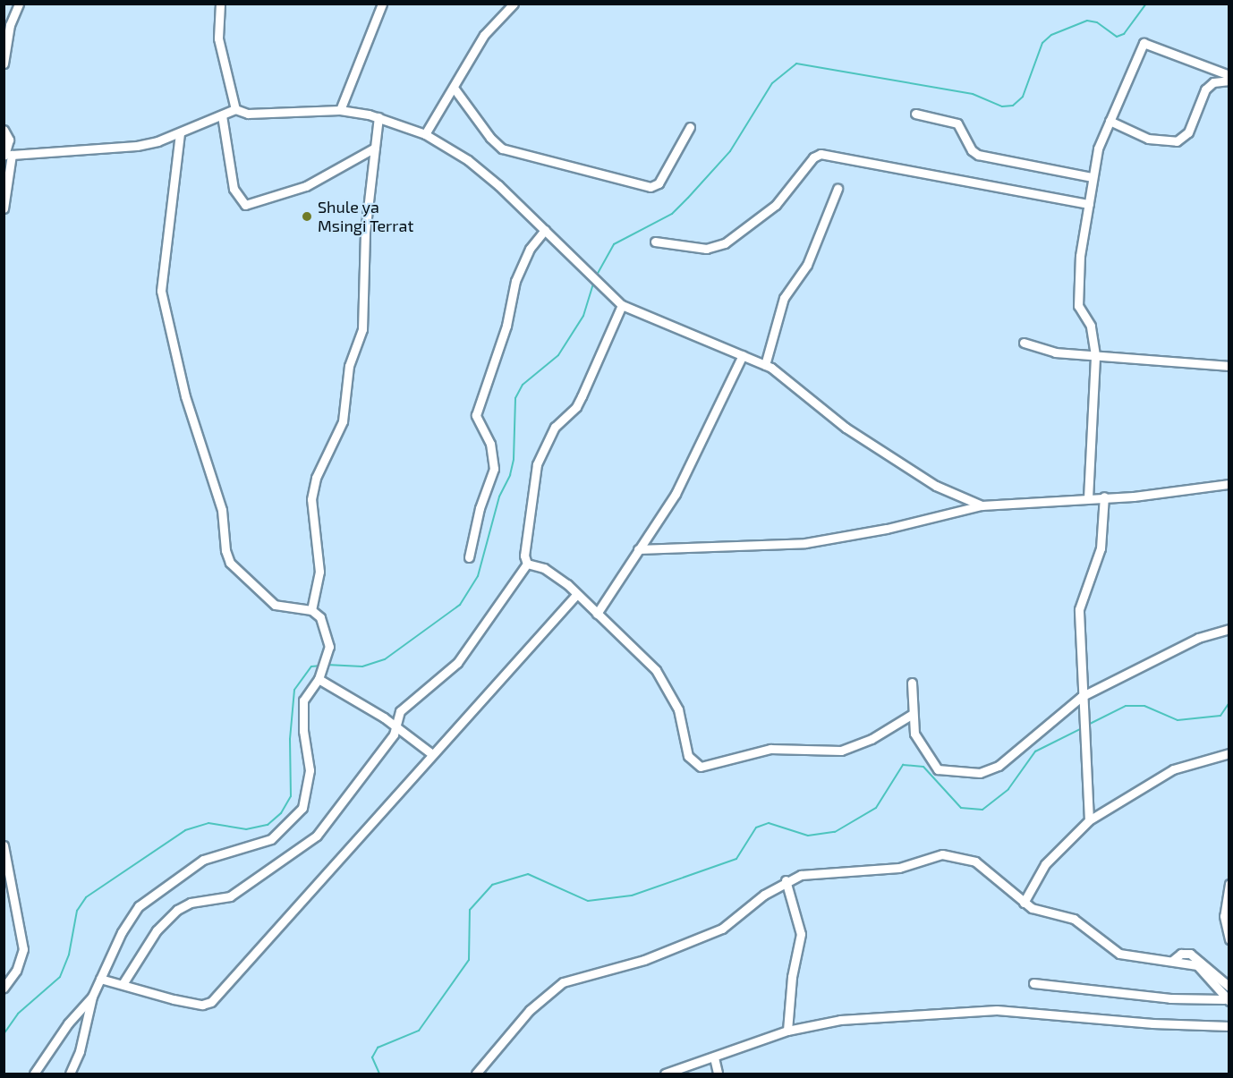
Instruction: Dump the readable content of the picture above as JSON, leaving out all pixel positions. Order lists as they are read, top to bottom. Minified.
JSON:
{"places":["Shule ya Msingi Terrat"]}
